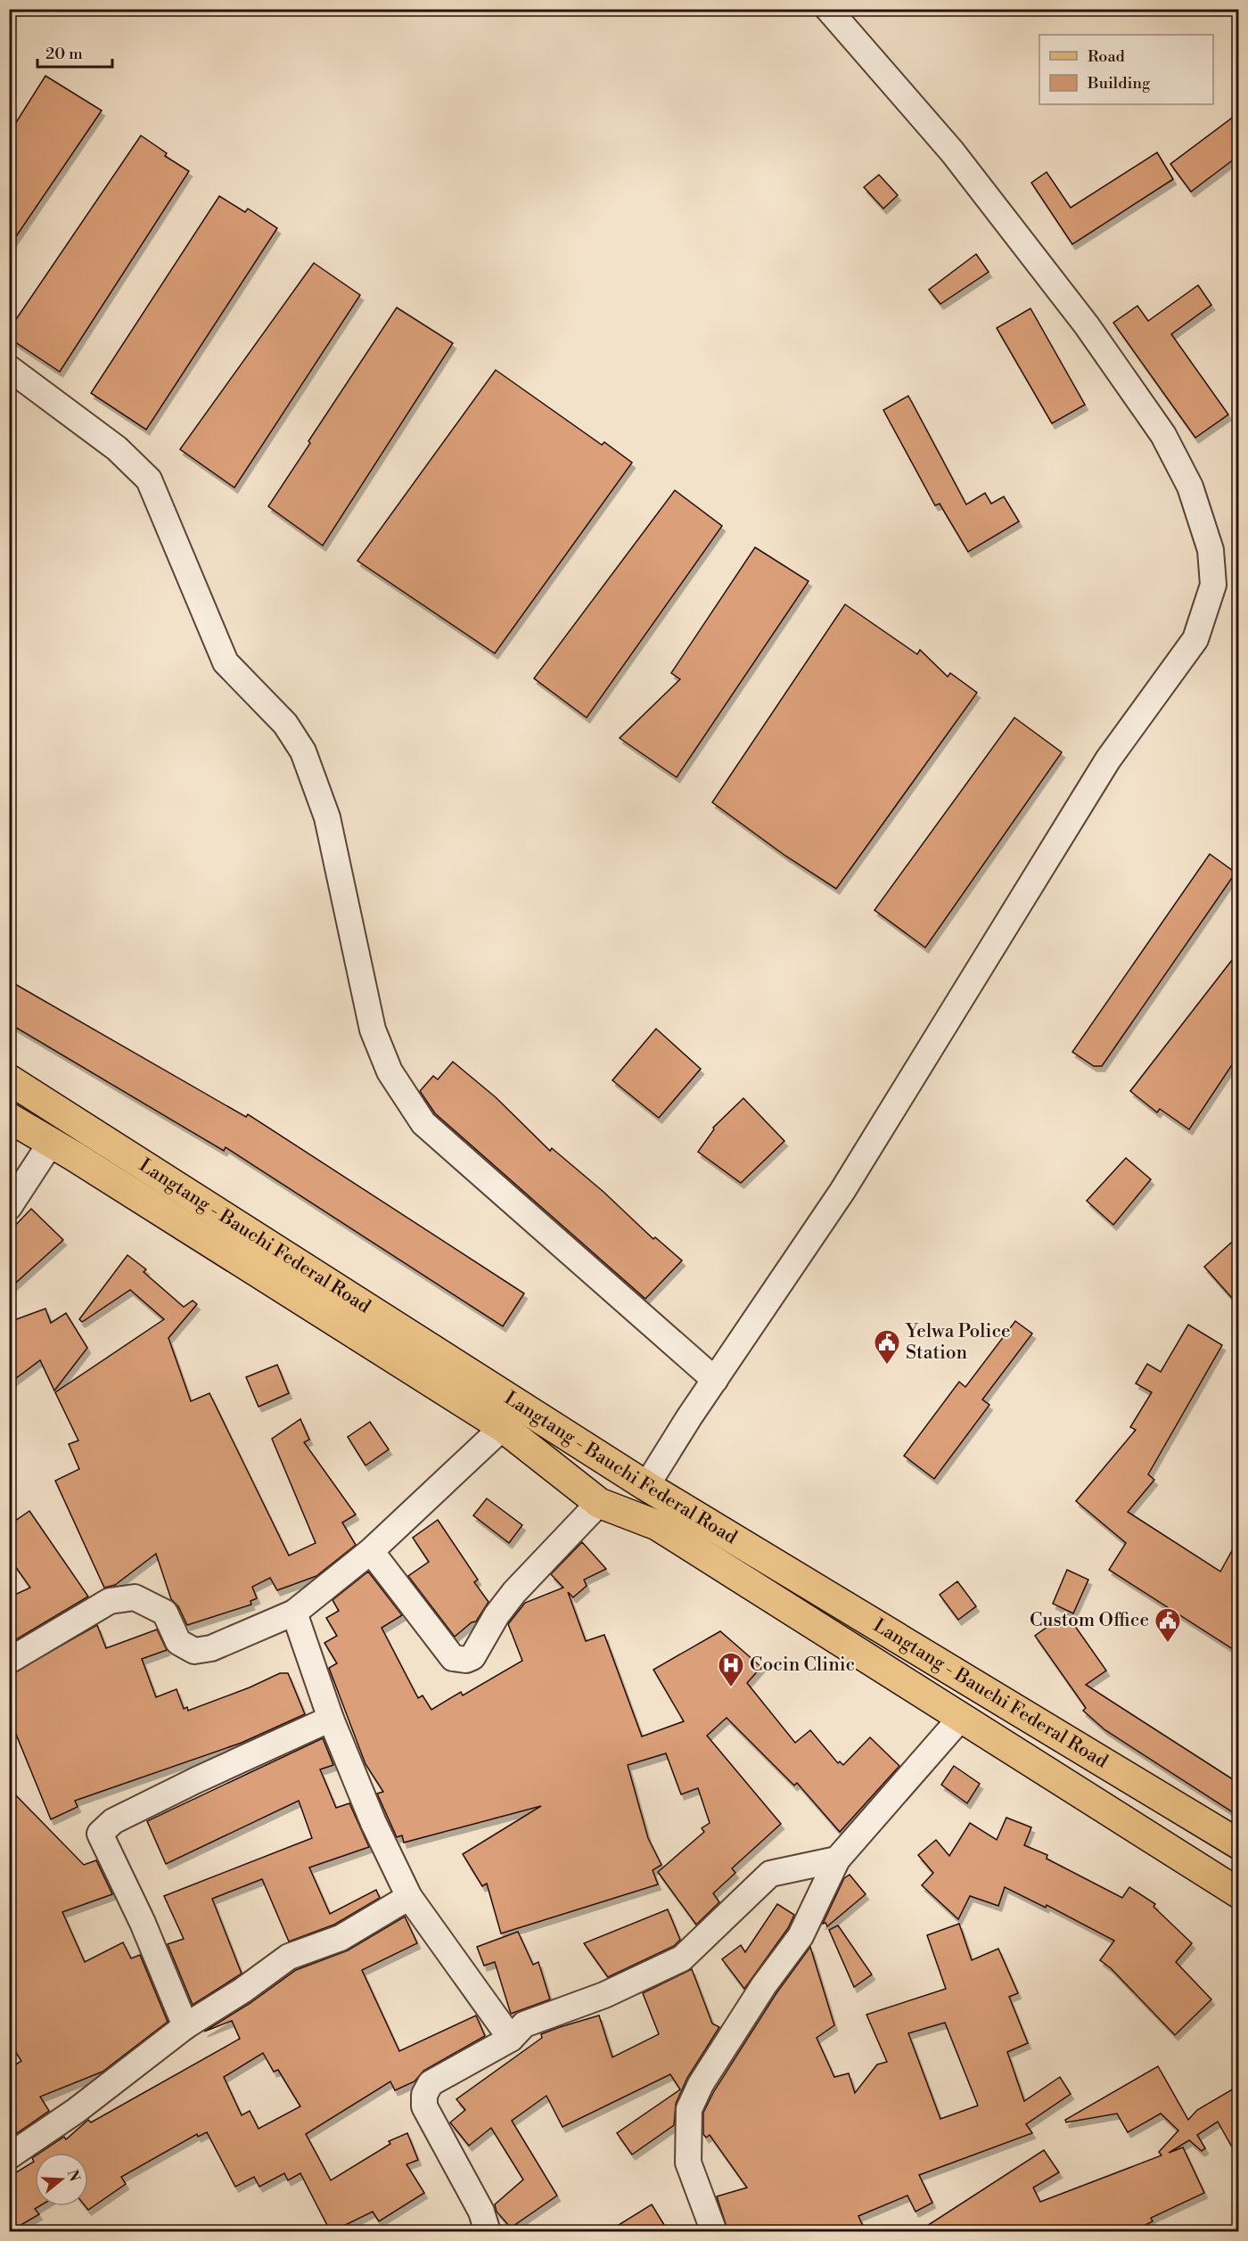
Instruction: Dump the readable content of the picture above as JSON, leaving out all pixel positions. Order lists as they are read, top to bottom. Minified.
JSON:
{"streets":{"main road":["Langtang - Bauchi Federal Road"]},"places":{"public building":["Yelwa Police Station","Custom Office"],"hospital":["Cocin Clinic"]},"legend":["Road","Building"],"scale_bar":"20 m","north":"right"}
